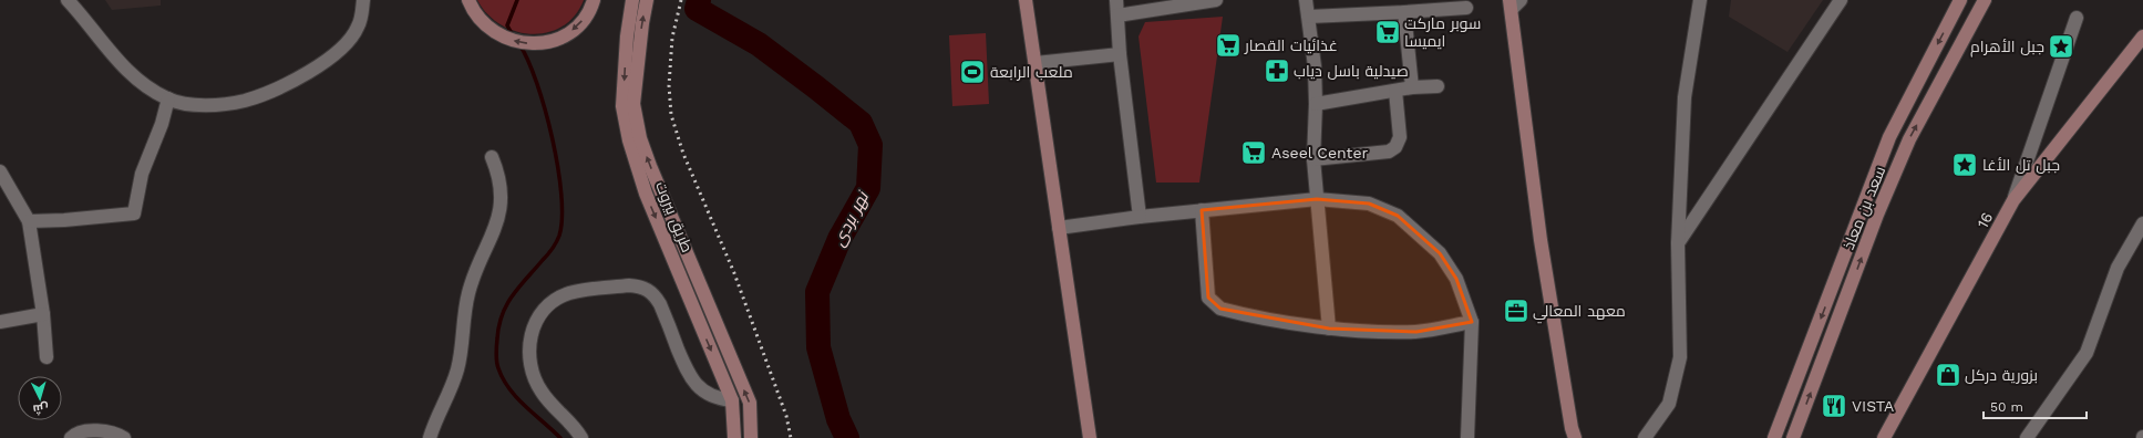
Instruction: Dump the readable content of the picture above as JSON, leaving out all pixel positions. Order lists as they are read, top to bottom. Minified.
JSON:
{"streets":{"street":["سعد بن معاذ","طريق بيروت","16"]},"water":["نهر بردى"],"places":{"supermarket":["سوبر ماركت ايميسا","غذائيات القصار","Aseel Center"],"place":["جبل الأهرام","جبل تل الأغا"],"pharmacy":["صيدلية باسل دياب"],"sports":["ملعب الرابعة"],"office":["معهد المعالي"],"shop":["بزورية دركل"],"restaurant":["VISTA"]},"scale_bar":"50 m","north":"bottom"}
